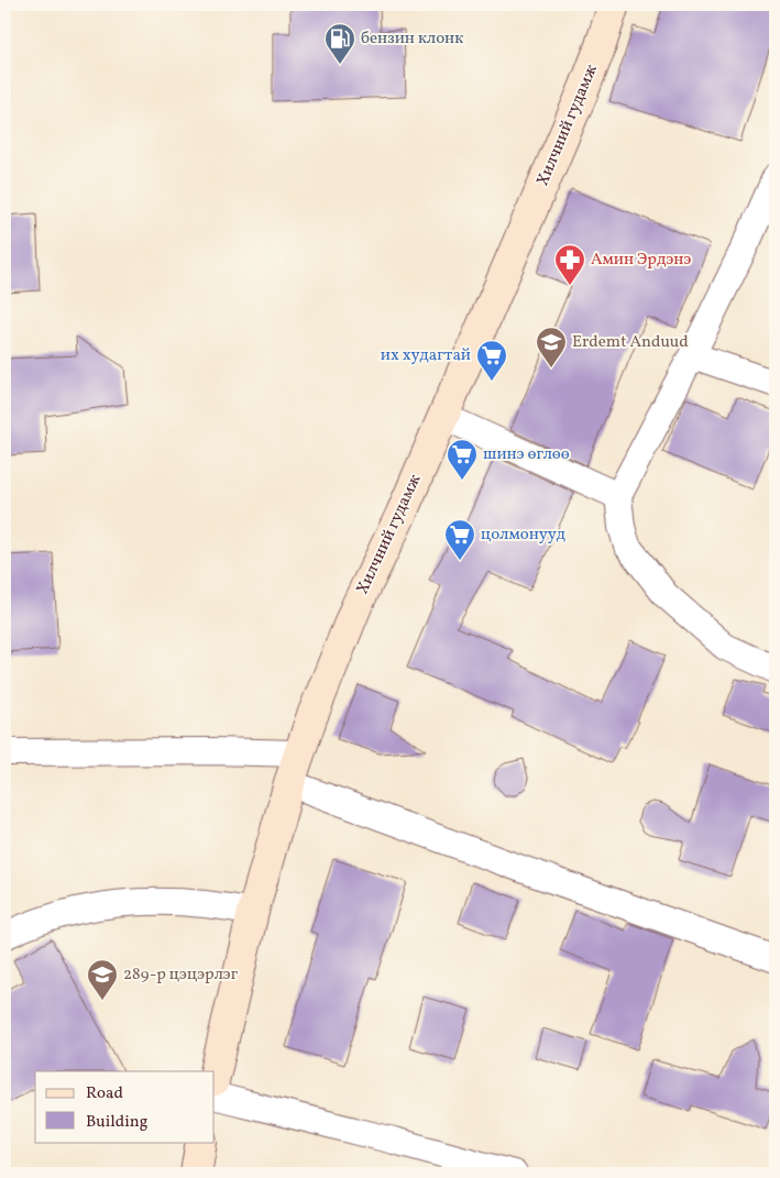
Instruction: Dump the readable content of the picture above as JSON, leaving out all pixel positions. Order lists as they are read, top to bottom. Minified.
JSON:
{"streets":{"main road":["Хилчний гудамж"]},"places":{"fuel station":["бензин клонк"],"pharmacy":["Амин Эрдэнэ"],"school or university":["Erdemt Anduud","289-р цэцэрлэг"],"supermarket":["их худагтай","шинэ өглөө","цолмонууд"]},"legend":["Road","Building"]}
